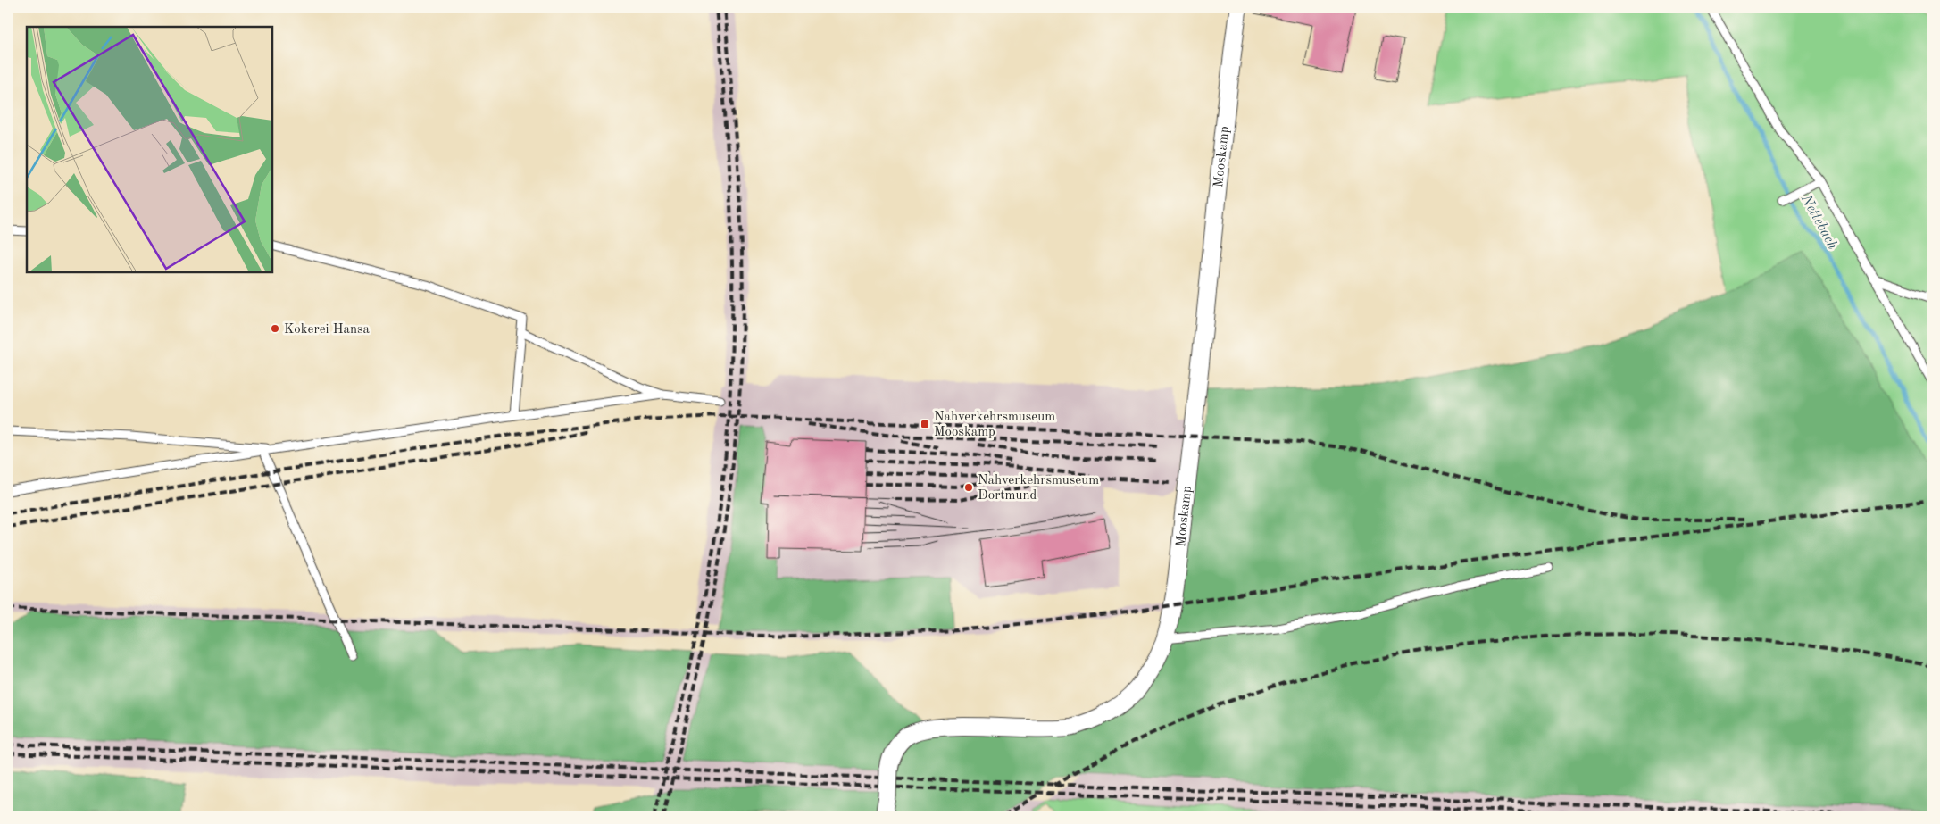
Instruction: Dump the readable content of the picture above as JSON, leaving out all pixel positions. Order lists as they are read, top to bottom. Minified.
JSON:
{"streets":{"street":["Mooskamp"]},"water":["Nettebach"],"places":{"other":["Kokerei Hansa","Nahverkehrsmuseum Dortmund"],"transit":["Nahverkehrsmuseum Mooskamp"]}}
